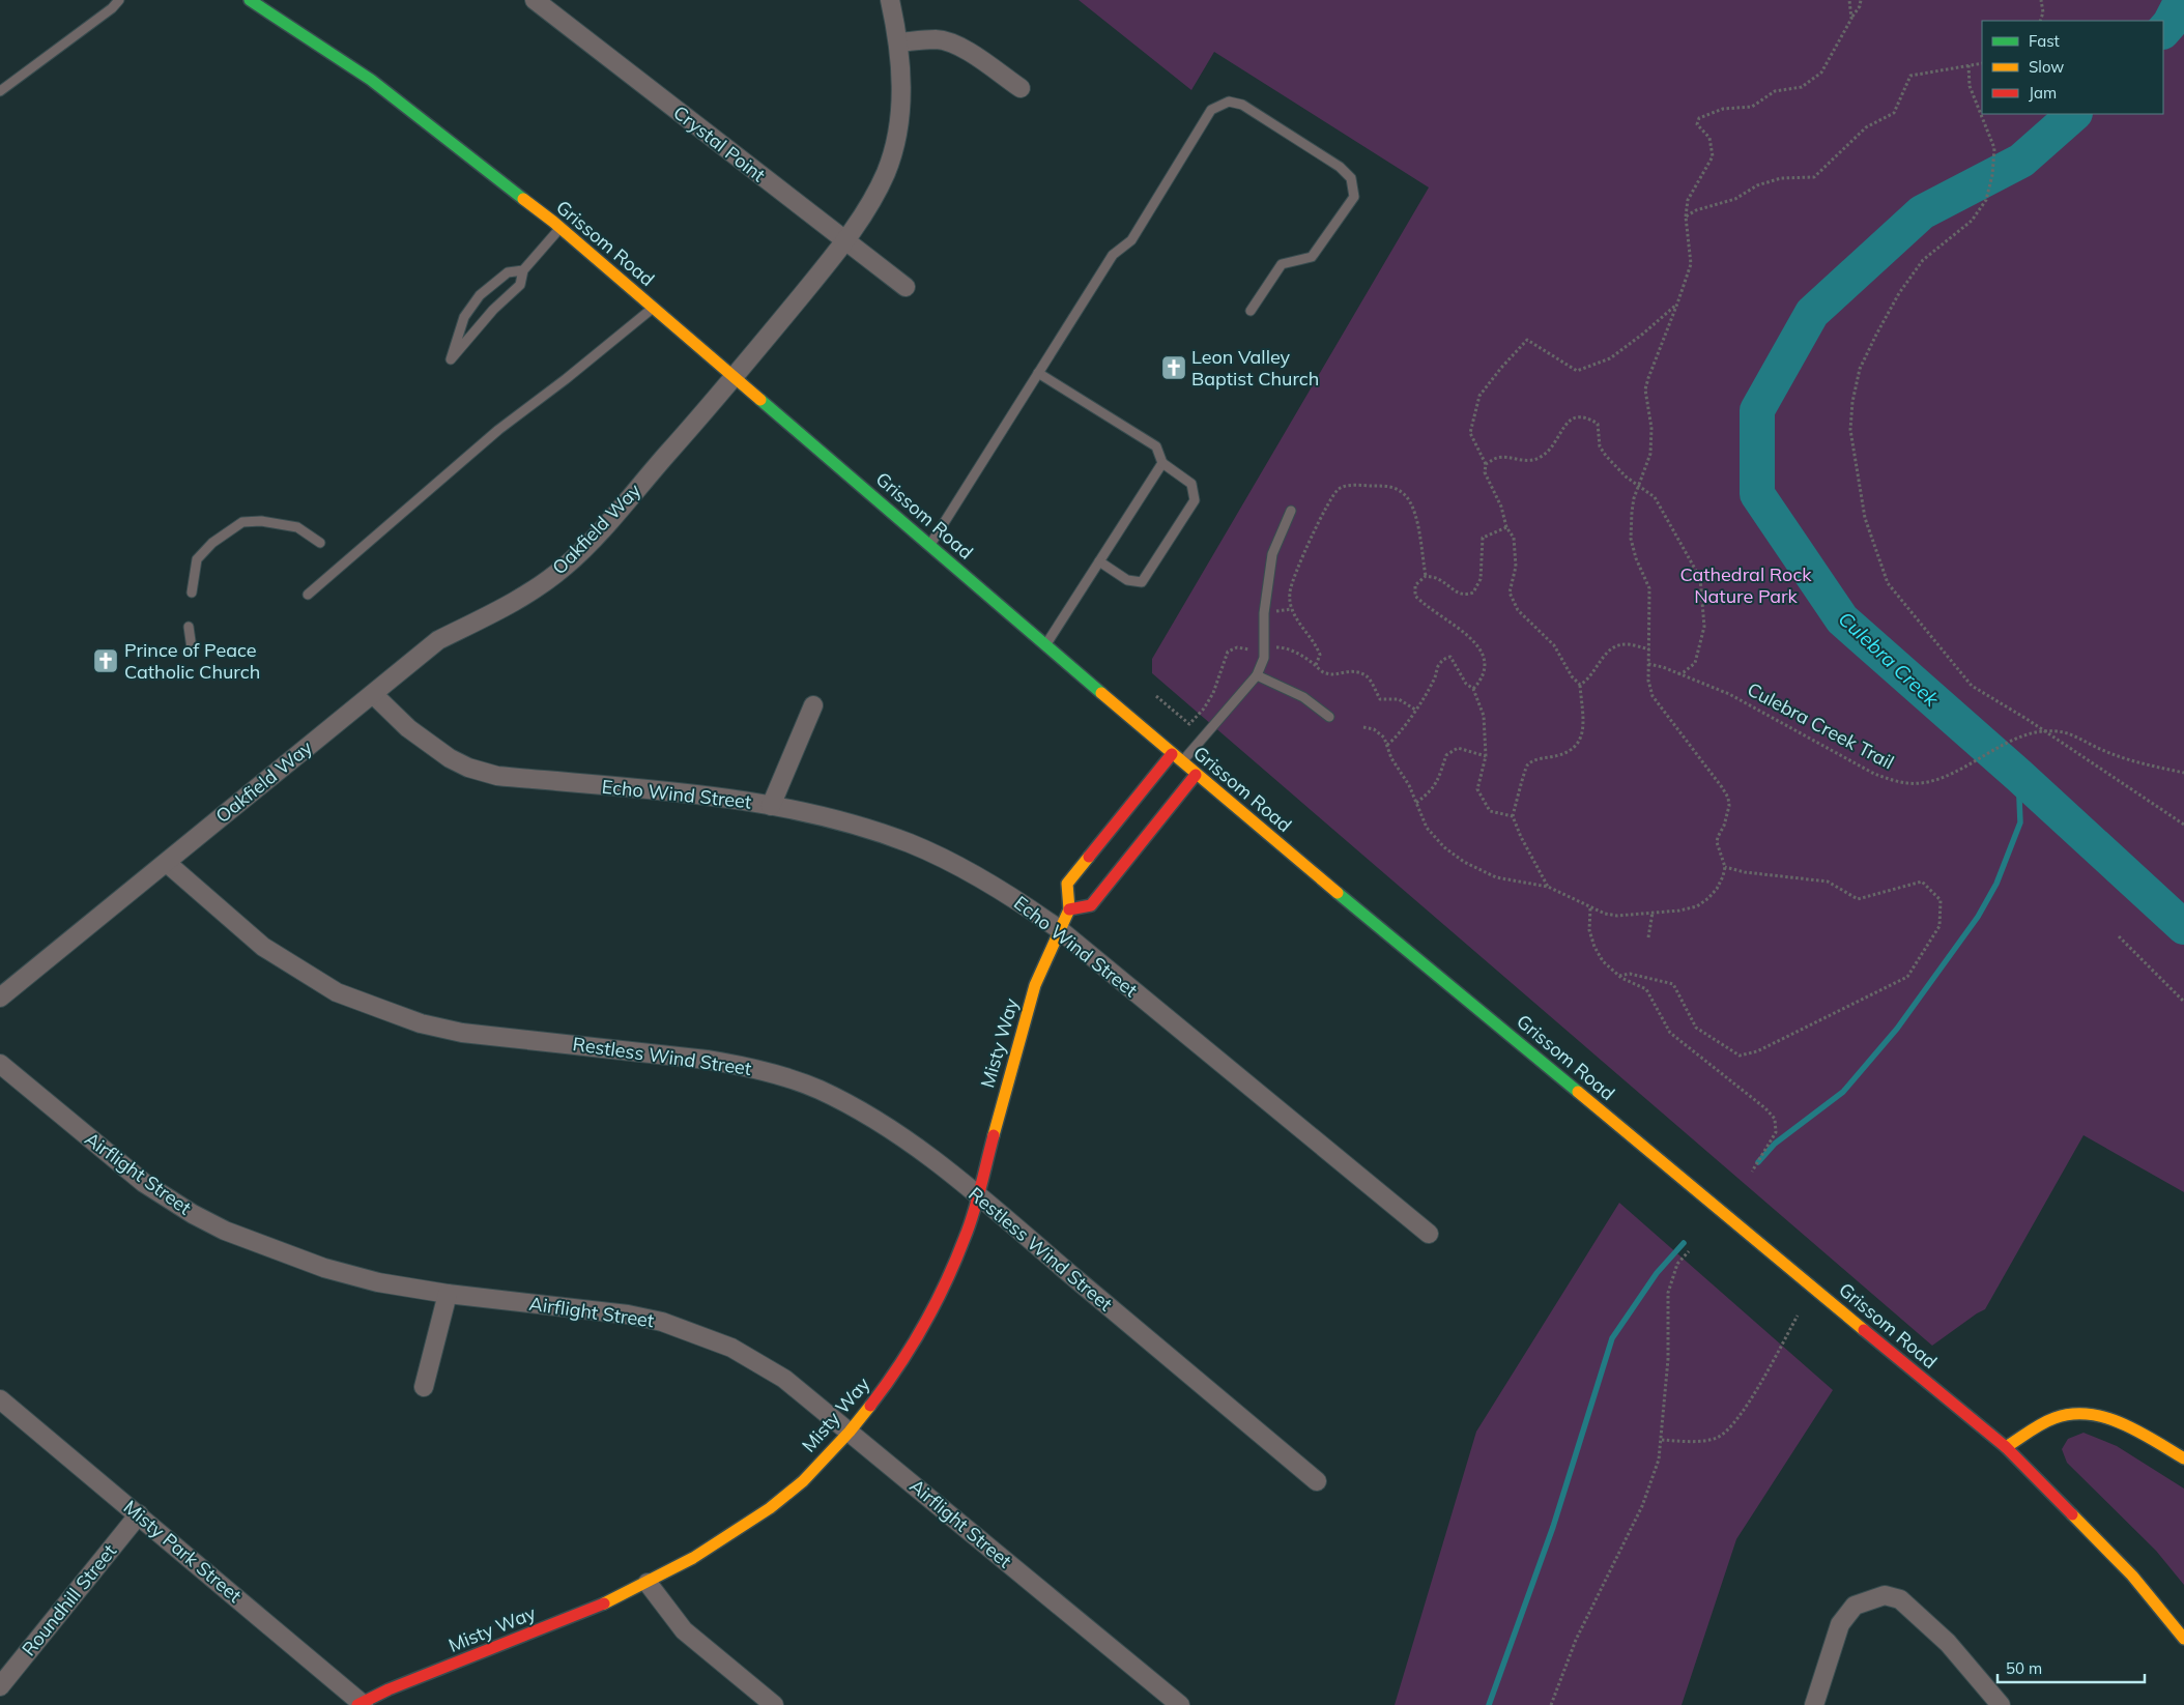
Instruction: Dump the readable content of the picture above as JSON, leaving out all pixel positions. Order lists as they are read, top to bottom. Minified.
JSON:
{"streets":{"main road":["Grissom Road","Misty Way"],"street":["Crystal Point","Oakfield Way","Echo Wind Street","Restless Wind Street","Airflight Street","Misty Park Street","Roundhill Street"],"path":["Culebra Creek Trail"]},"crossings":[["Crystal Point","Oakfield Way"],["Grissom Road","Oakfield Way"],["Oakfield Way","Echo Wind Street"],["Oakfield Way","Restless Wind Street"],["Echo Wind Street","Misty Way"],["Misty Way","Restless Wind Street"],["Misty Way","Airflight Street"],["Misty Way","Misty Park Street"],["Misty Park Street","Roundhill Street"]],"water":["Culebra Creek"],"parks":["Cathedral Rock Nature Park"],"places":{"church":["Leon Valley Baptist Church","Prince of Peace Catholic Church"]},"legend":["Fast","Slow","Jam"],"scale_bar":"50 m"}
